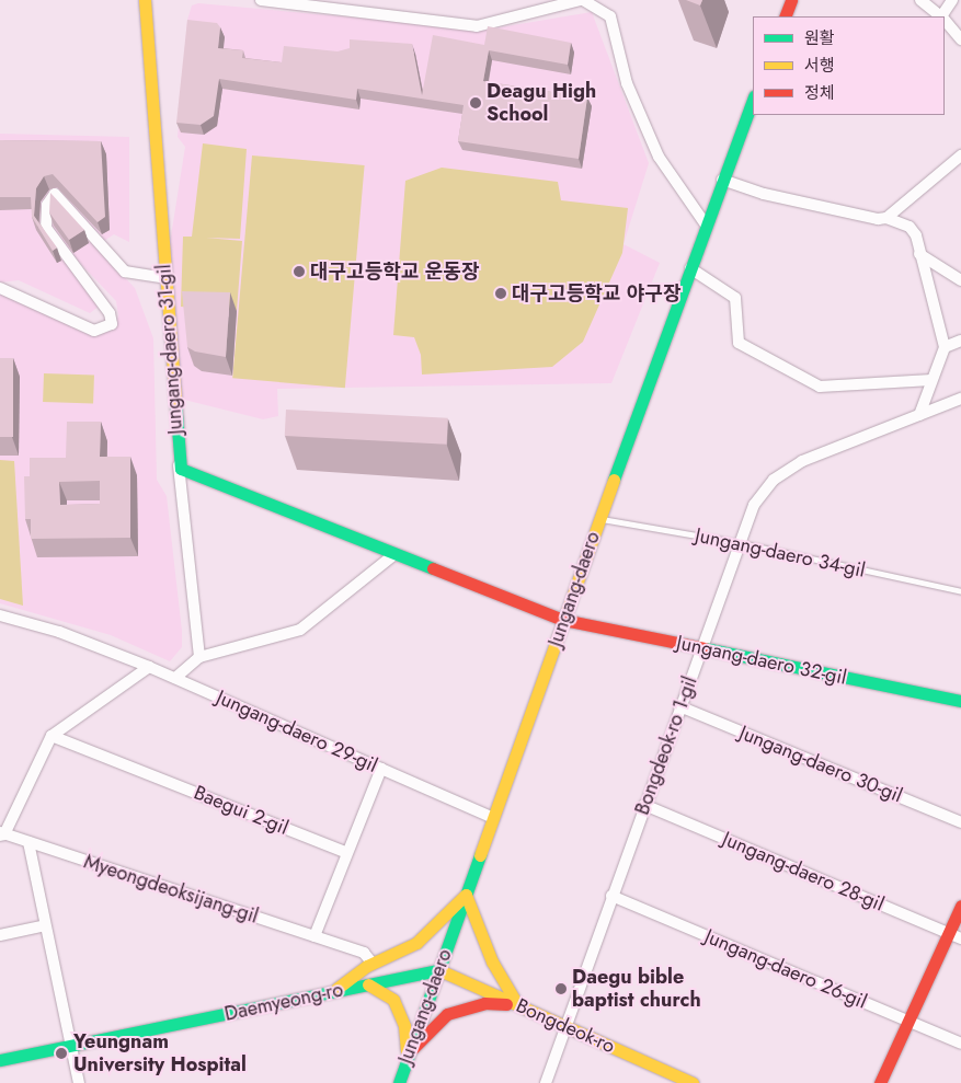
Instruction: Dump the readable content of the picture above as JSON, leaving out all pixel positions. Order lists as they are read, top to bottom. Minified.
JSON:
{"streets":{"main road":["Jungang-daero 31-gil","Jungang-daero","Jungang-daero 32-gil","Daemyeong-ro","Bongdeok-ro"],"street":["Jungang-daero 29-gil","Bongdeok-ro 1-gil","Jungang-daero 30-gil","Baegui 2-gil","Jungang-daero 28-gil","Myeongdeoksijang-gil","Jungang-daero 26-gil"],"lane":["Jungang-daero 34-gil"]},"crossings":[["Jungang-daero 34-gil","Jungang-daero"],["Jungang-daero 34-gil","Bongdeok-ro 1-gil"],["Jungang-daero","Jungang-daero 32-gil"],["Jungang-daero","Jungang-daero 29-gil"],["Jungang-daero","Daemyeong-ro"],["Jungang-daero","Bongdeok-ro"],["Jungang-daero 32-gil","Bongdeok-ro 1-gil"],["Jungang-daero 29-gil","Myeongdeoksijang-gil"],["Bongdeok-ro 1-gil","Jungang-daero 30-gil"],["Bongdeok-ro 1-gil","Jungang-daero 28-gil"],["Bongdeok-ro 1-gil","Jungang-daero 26-gil"],["Bongdeok-ro 1-gil","Bongdeok-ro"],["Baegui 2-gil","Myeongdeoksijang-gil"],["Daemyeong-ro","Bongdeok-ro"]],"places":["Deagu High School","대구고등학교 운동장","대구고등학교 야구장","Daegu bible baptist church","Yeungnam University Hospital"],"legend":["원활","서행","정체"]}
